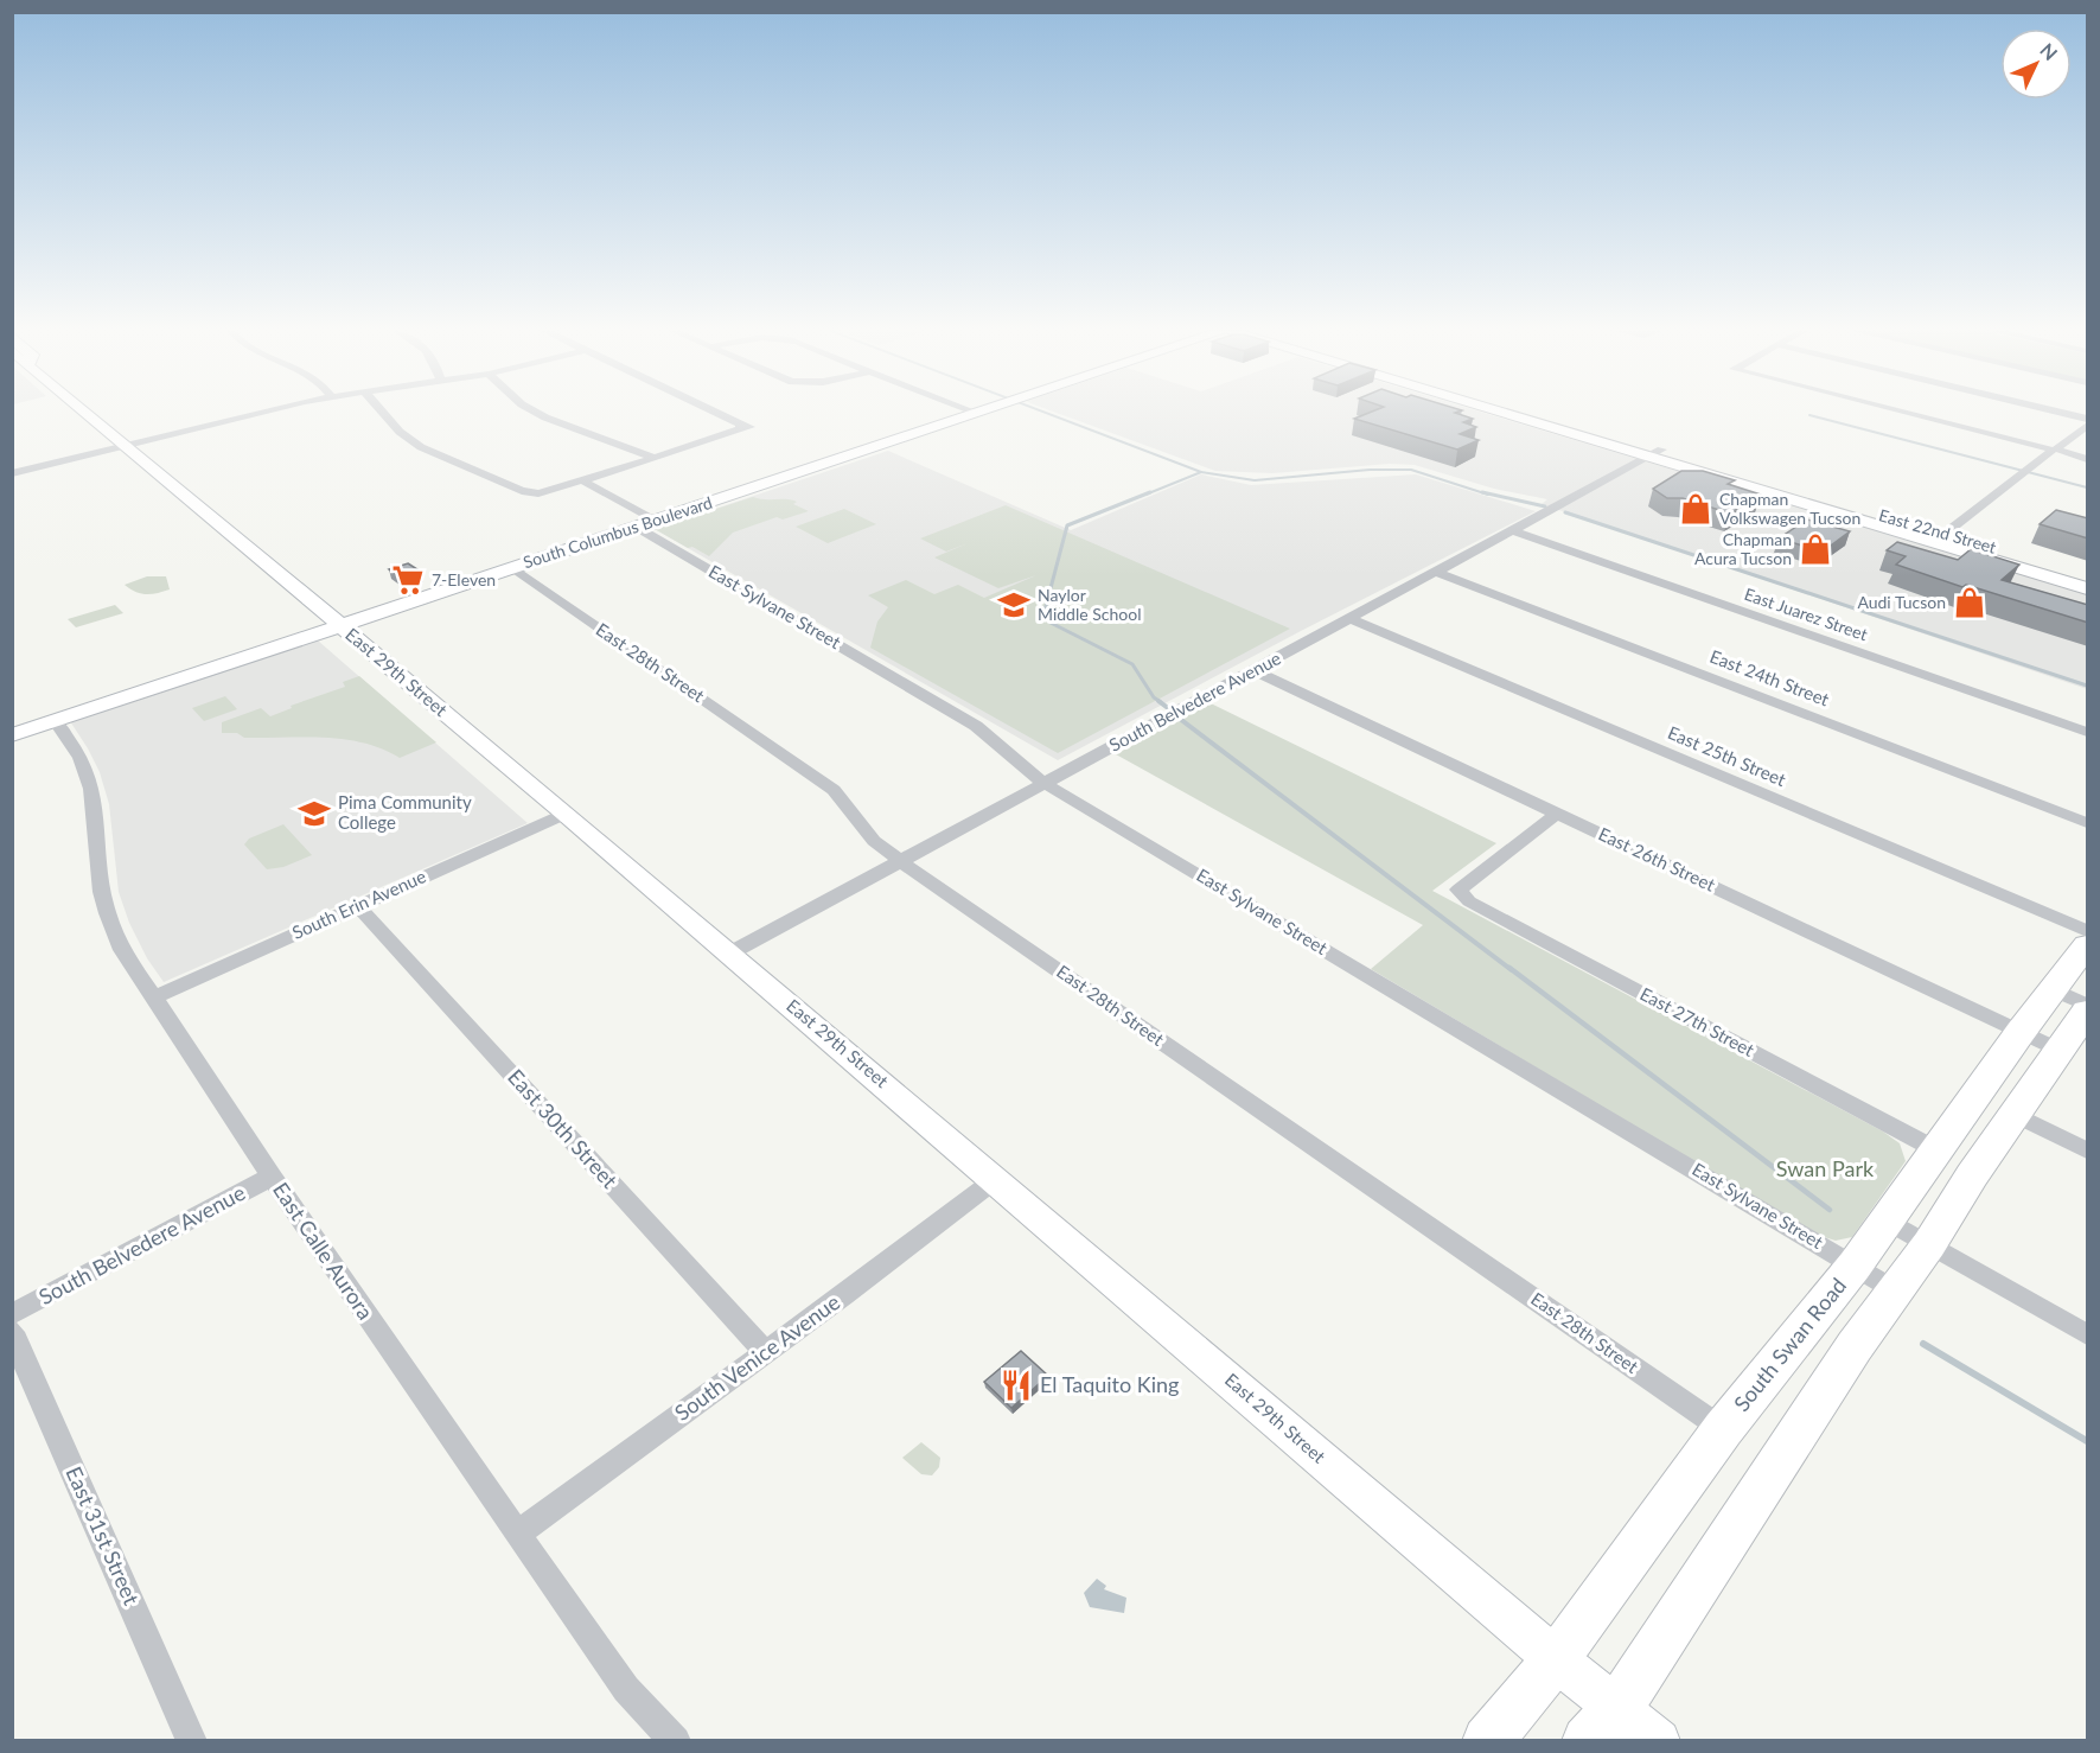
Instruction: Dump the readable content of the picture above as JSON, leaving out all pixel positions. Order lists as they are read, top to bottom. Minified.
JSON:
{"streets":{"main road":["East 22nd Street","South Swan Road"],"street":["South Columbus Boulevard","East Sylvane Street","East Juarez Street","East 28th Street","East 29th Street","East 24th Street","South Belvedere Avenue","East 25th Street","East 26th Street","South Erin Avenue","East 27th Street","East 30th Street","East Calle Aurora","South Venice Avenue","East 31st Street"]},"crossings":[["East 22nd Street","South Belvedere Avenue"],["South Columbus Boulevard","East Sylvane Street"],["South Columbus Boulevard","East 28th Street"],["South Columbus Boulevard","East 29th Street"],["South Columbus Boulevard","East Calle Aurora"],["East Sylvane Street","South Belvedere Avenue"],["East Sylvane Street","South Swan Road"],["East Juarez Street","South Belvedere Avenue"],["East 28th Street","South Belvedere Avenue"],["East 28th Street","South Swan Road"],["East 29th Street","South Belvedere Avenue"],["East 29th Street","South Erin Avenue"],["East 29th Street","South Swan Road"],["East 29th Street","South Venice Avenue"],["East 24th Street","South Belvedere Avenue"],["South Belvedere Avenue","East 25th Street"],["South Belvedere Avenue","East 26th Street"],["South Belvedere Avenue","East Calle Aurora"],["East 26th Street","East 27th Street"],["East 26th Street","South Swan Road"],["South Erin Avenue","East 30th Street"],["South Erin Avenue","East Calle Aurora"],["East 27th Street","South Swan Road"],["East 30th Street","South Venice Avenue"],["East Calle Aurora","South Venice Avenue"]],"parks":["Swan Park"],"places":{"shop":["Chapman Volkswagen Tucson","Chapman Acura Tucson","Audi Tucson"],"supermarket":["7-Eleven"],"school or university":["Naylor Middle School","Pima Community College"],"restaurant":["El Taquito King"]},"north":"top right"}
